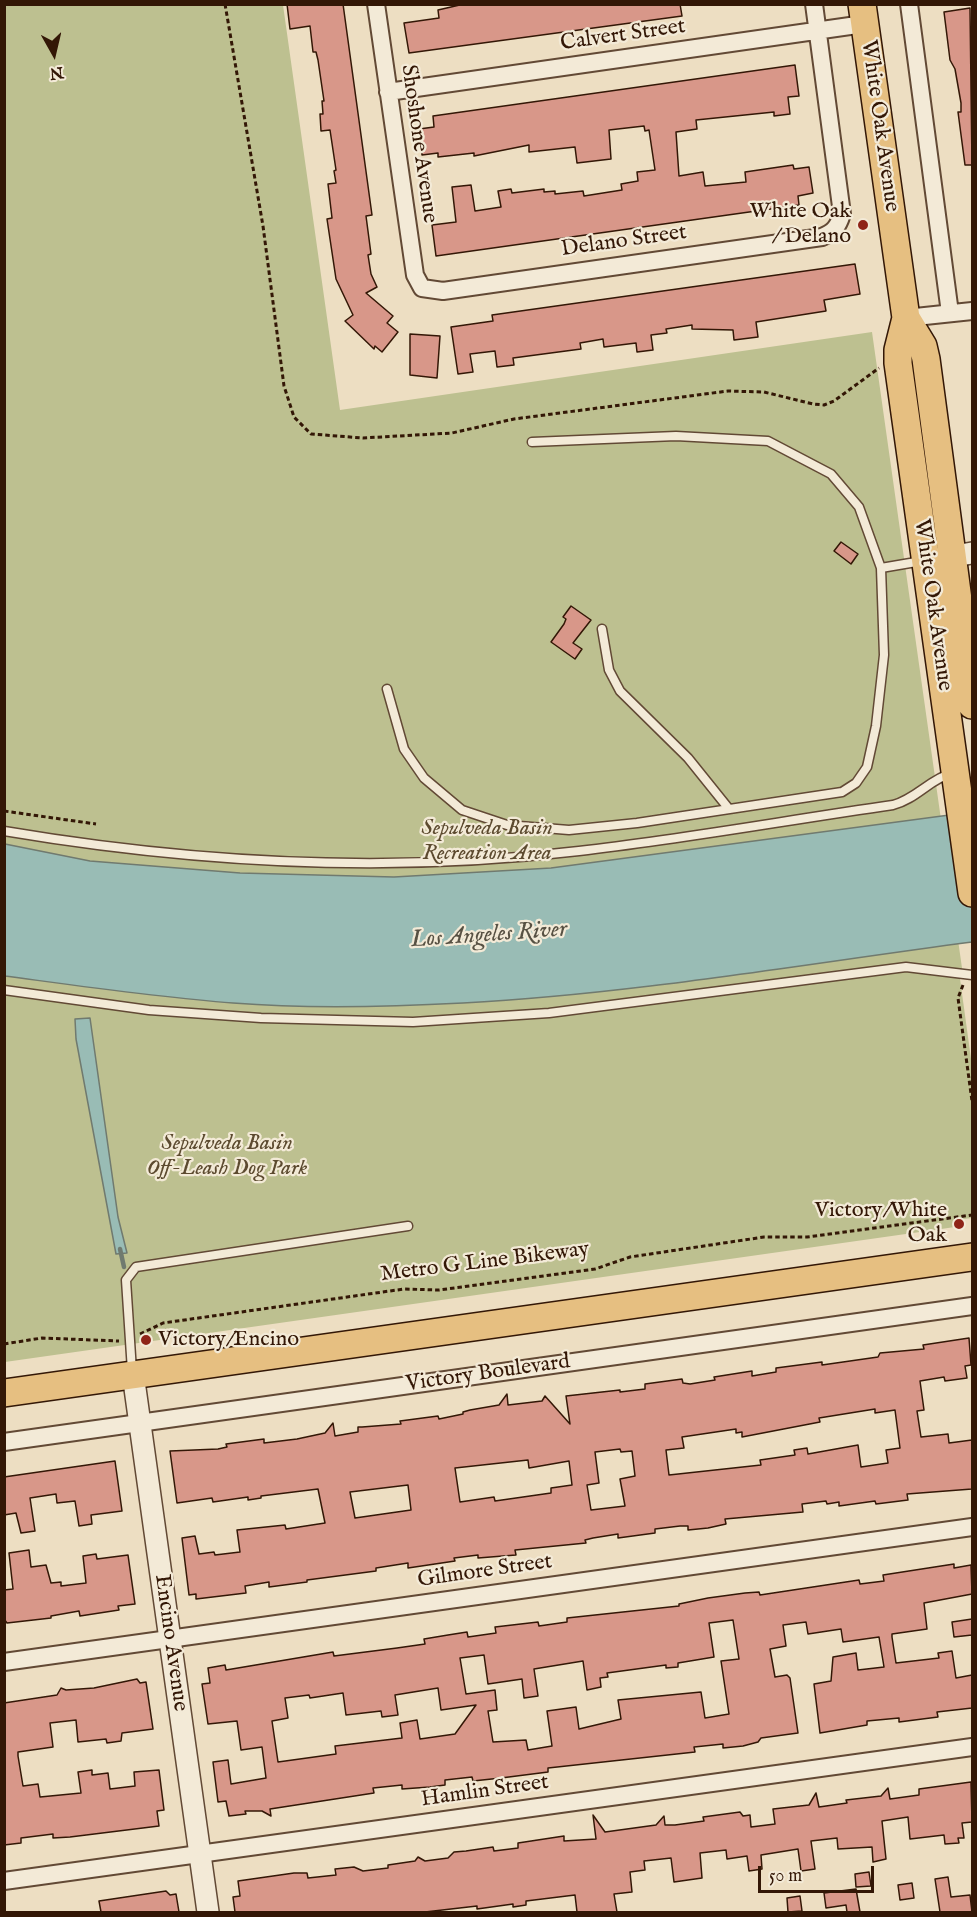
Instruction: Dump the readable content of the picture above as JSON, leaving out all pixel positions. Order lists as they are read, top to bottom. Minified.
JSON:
{"streets":{"main road":["White Oak Avenue"],"street":["Calvert Street","Shoshone Avenue","Delano Street","Victory Boulevard","Gilmore Street","Encino Avenue","Hamlin Street"],"path":["Metro G Line Bikeway"]},"crossings":[["Calvert Street","White Oak Avenue"],["Calvert Street","Shoshone Avenue"],["Calvert Street","Delano Street"],["Shoshone Avenue","Delano Street"],["Victory Boulevard","Encino Avenue"],["Gilmore Street","Encino Avenue"],["Encino Avenue","Hamlin Street"]],"water":["Los Angeles River"],"parks":["Sepulveda Basin Recreation Area","Sepulveda Basin Off-Leash Dog Park"],"places":["White Oak / Delano","Victory/White Oak","Victory/Encino"],"scale_bar":"50 m","north":"bottom"}
